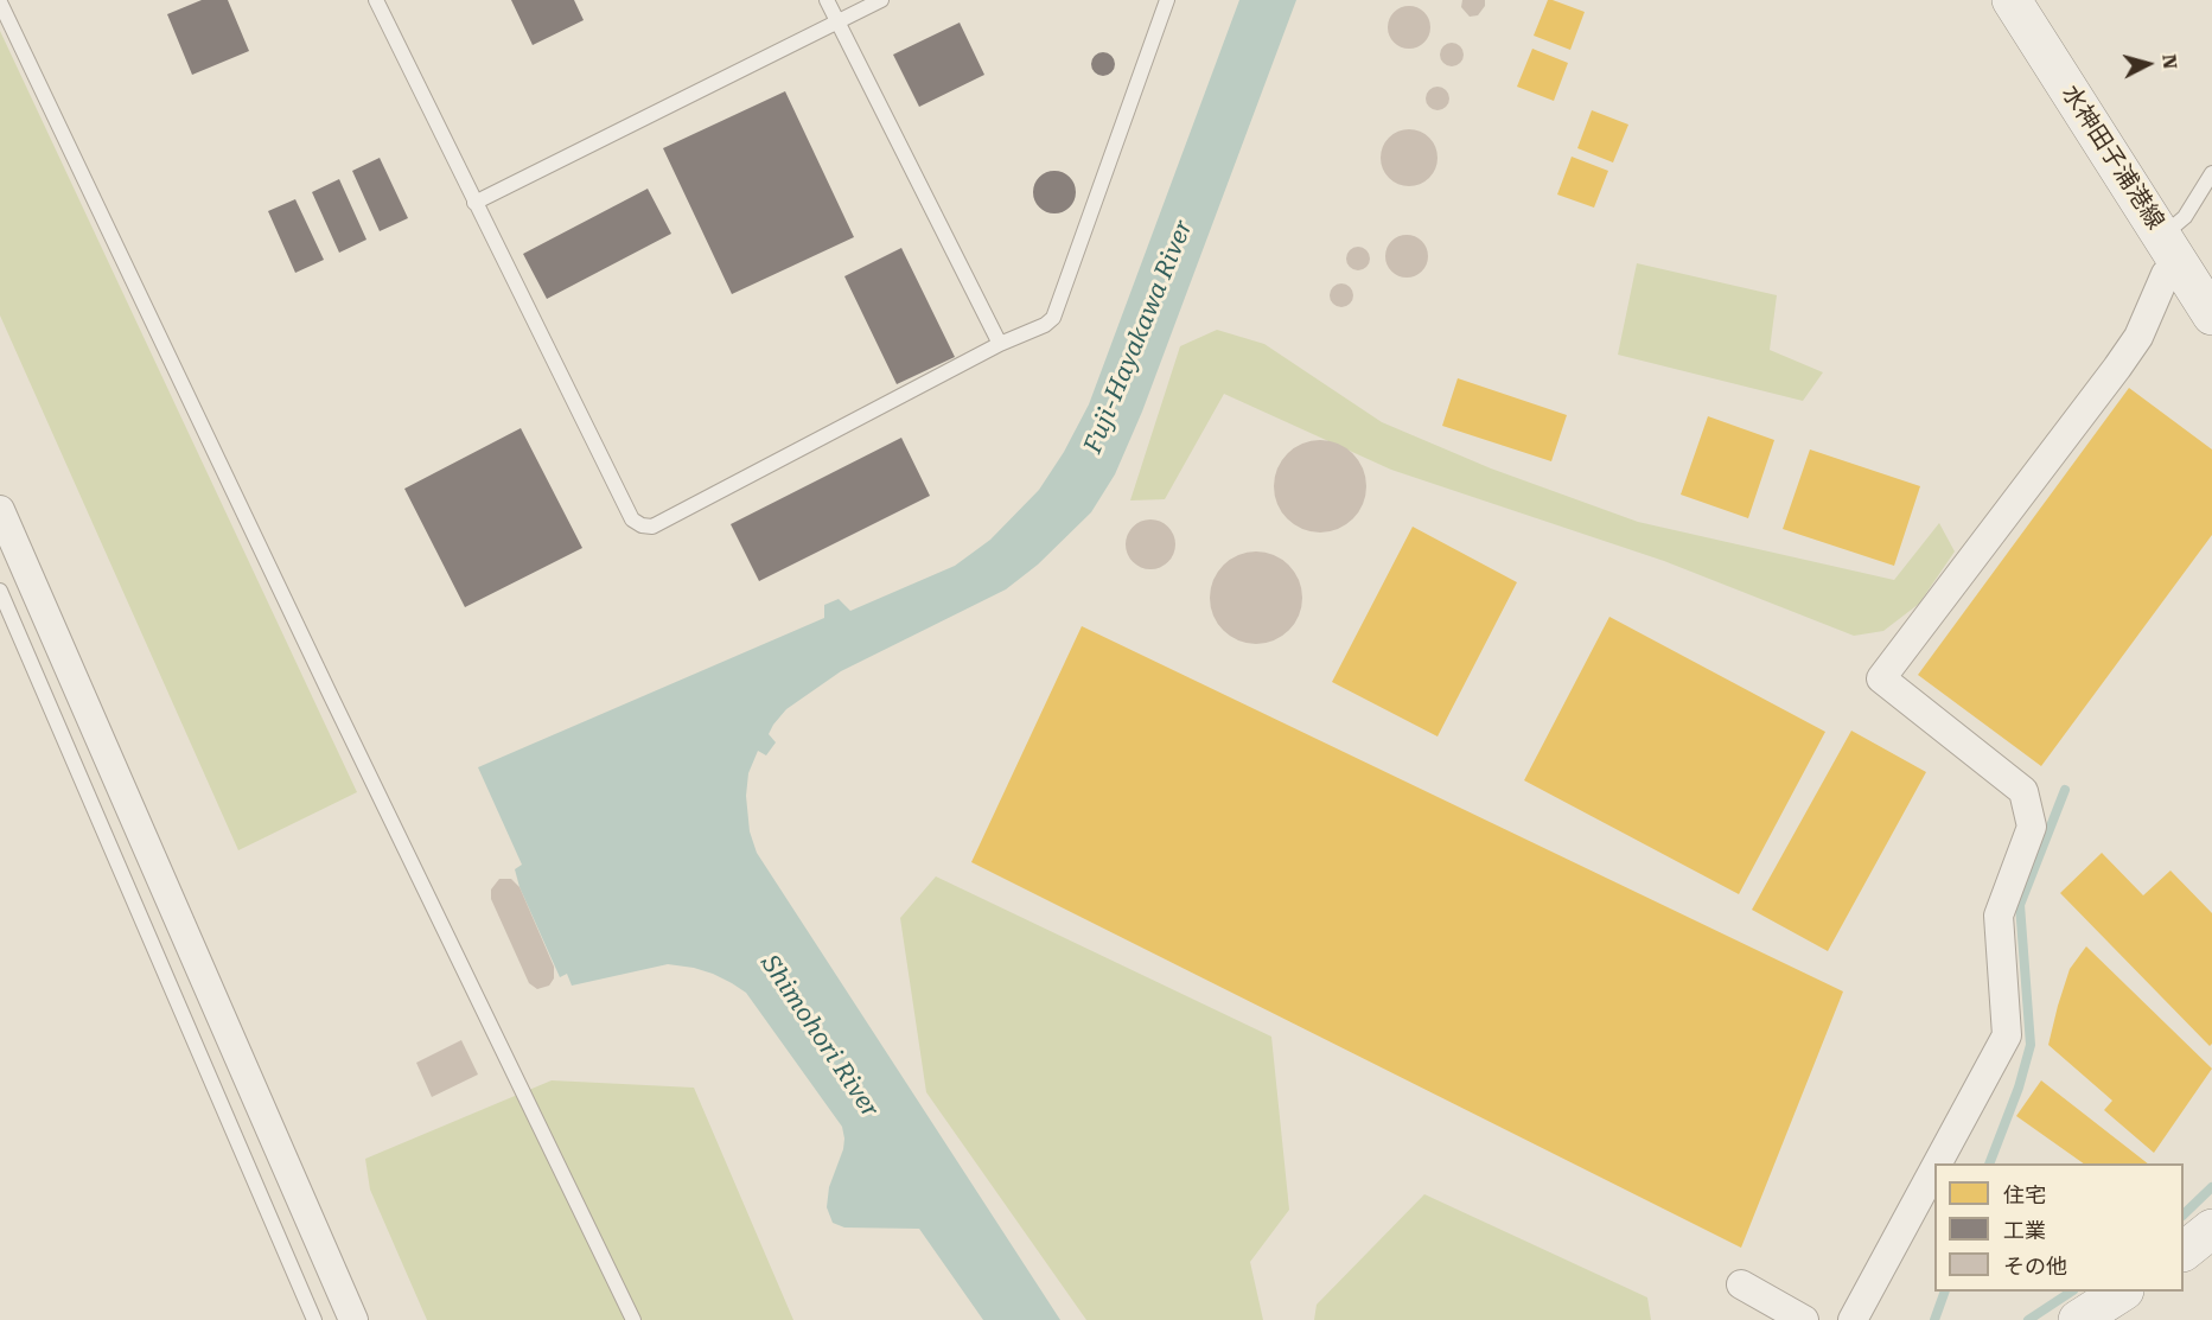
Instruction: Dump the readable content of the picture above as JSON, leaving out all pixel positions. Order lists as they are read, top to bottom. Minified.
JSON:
{"streets":{"main road":["水神田子浦港線"]},"water":["Fuji-Hayakawa River","Shimohori River"],"legend":["住宅","工業","その他"],"north":"right"}
